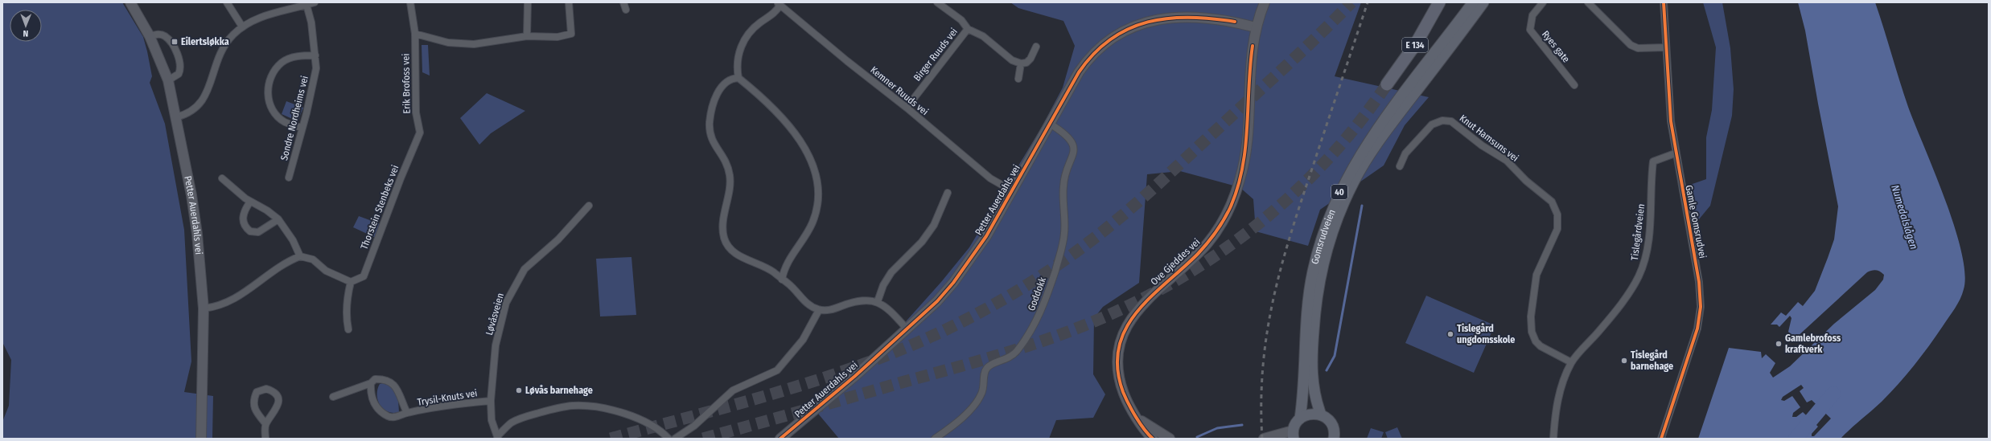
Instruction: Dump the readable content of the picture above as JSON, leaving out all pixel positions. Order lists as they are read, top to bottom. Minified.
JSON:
{"streets":{"highway":["E 134"],"main road":["40","Gomsrudveien"],"street":["Ryes gate","Birger Ruuds vei","Erik Brofoss vei","Kemner Ruuds vei","Sondre Nordheims vei","Knut Hamsuns vei","Petter Auerdahls vei","Thorstein Stenbeks vei","Gamle Gomsrudvei","Tislegårdveien","Ove Gjeddes vei","Goddokk","Løvåsveien","Trysil-Knuts vei"]},"crossings":[["Birger Ruuds vei","Kemner Ruuds vei"],["Erik Brofoss vei","Thorstein Stenbeks vei"],["Kemner Ruuds vei","Petter Auerdahls vei"],["Knut Hamsuns vei","Tislegårdveien"],["40","Gomsrudveien"],["Petter Auerdahls vei","Ove Gjeddes vei"],["Petter Auerdahls vei","Goddokk"],["Gamle Gomsrudvei","Tislegårdveien"],["Løvåsveien","Trysil-Knuts vei"]],"water":["Numedalslågen"],"places":{"transit":["Eilertsløkka"],"other":["Tislegård ungdomsskole","Gamlebrofoss kraftverk","Tislegård barnehage","Løvås barnehage"]},"north":"bottom"}
